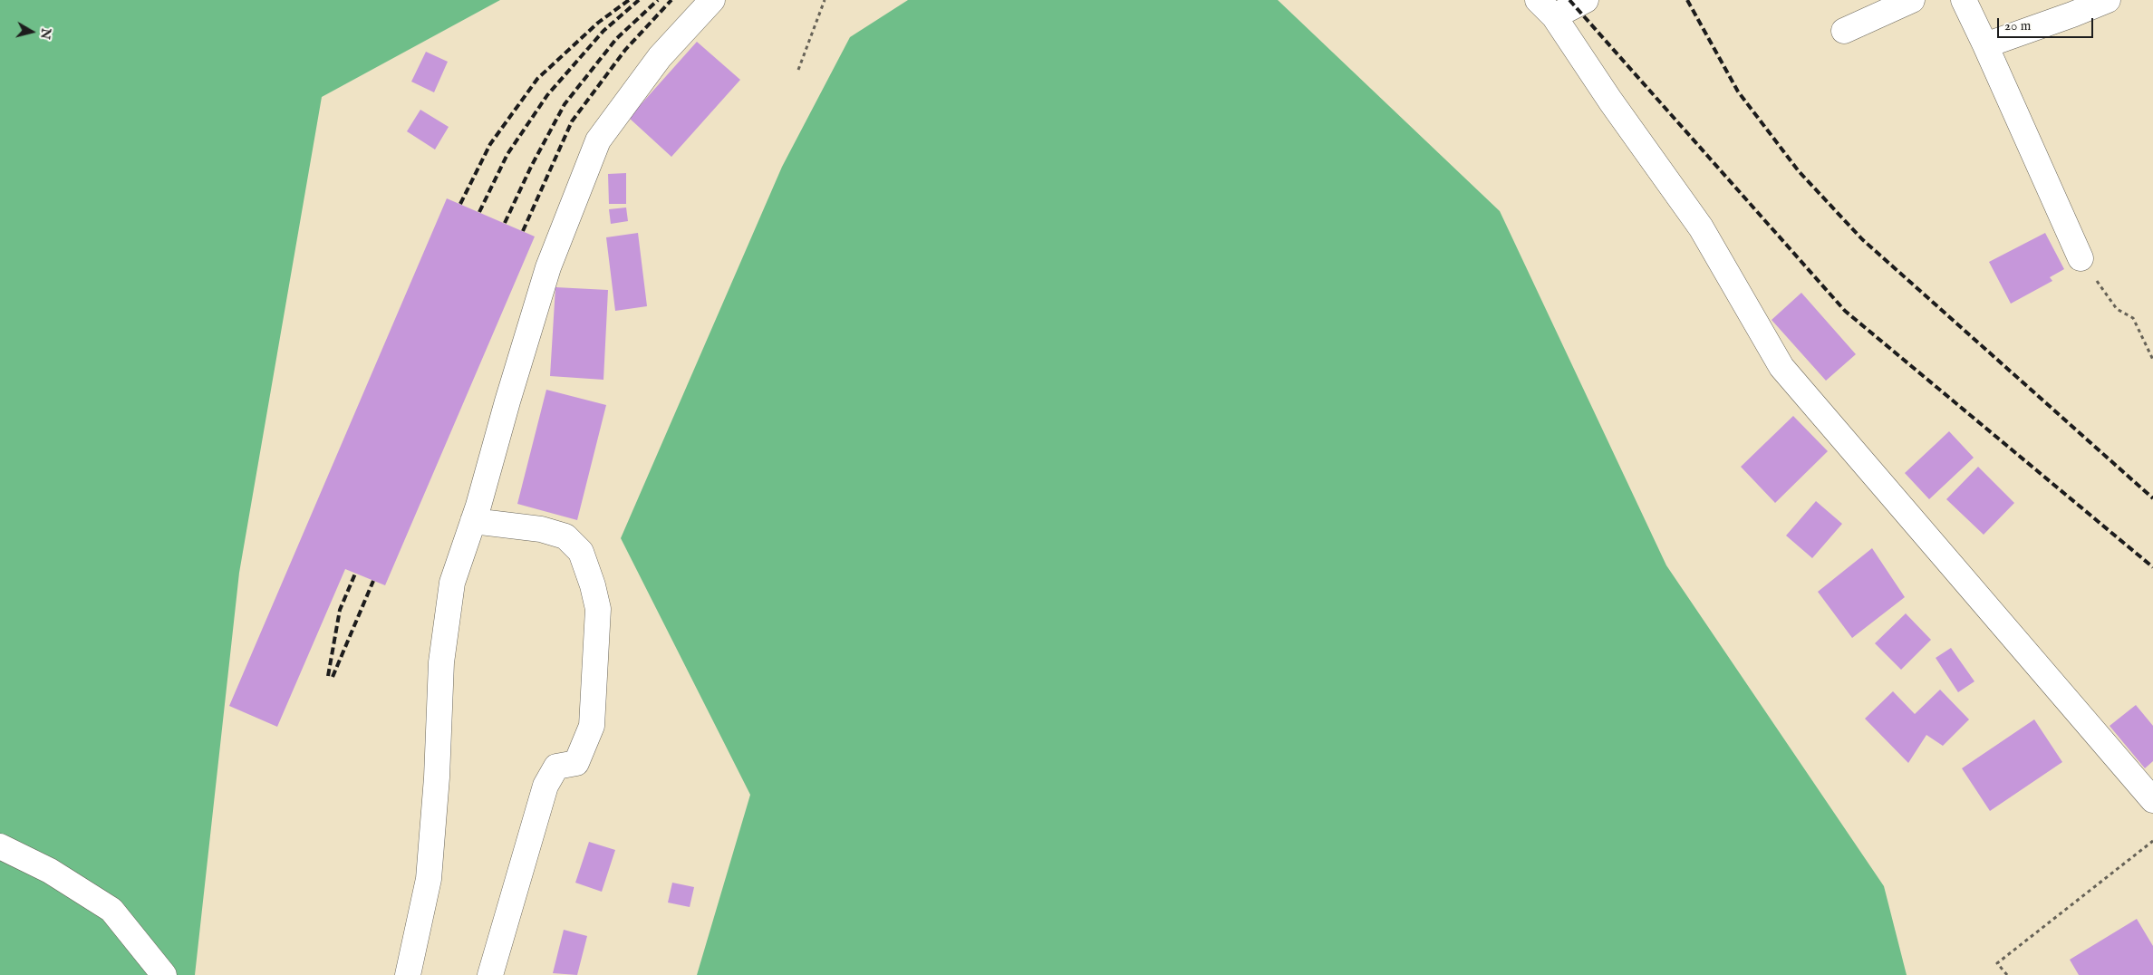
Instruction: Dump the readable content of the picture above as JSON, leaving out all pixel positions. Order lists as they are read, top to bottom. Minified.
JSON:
{"scale_bar":"20 m","north":"right"}
